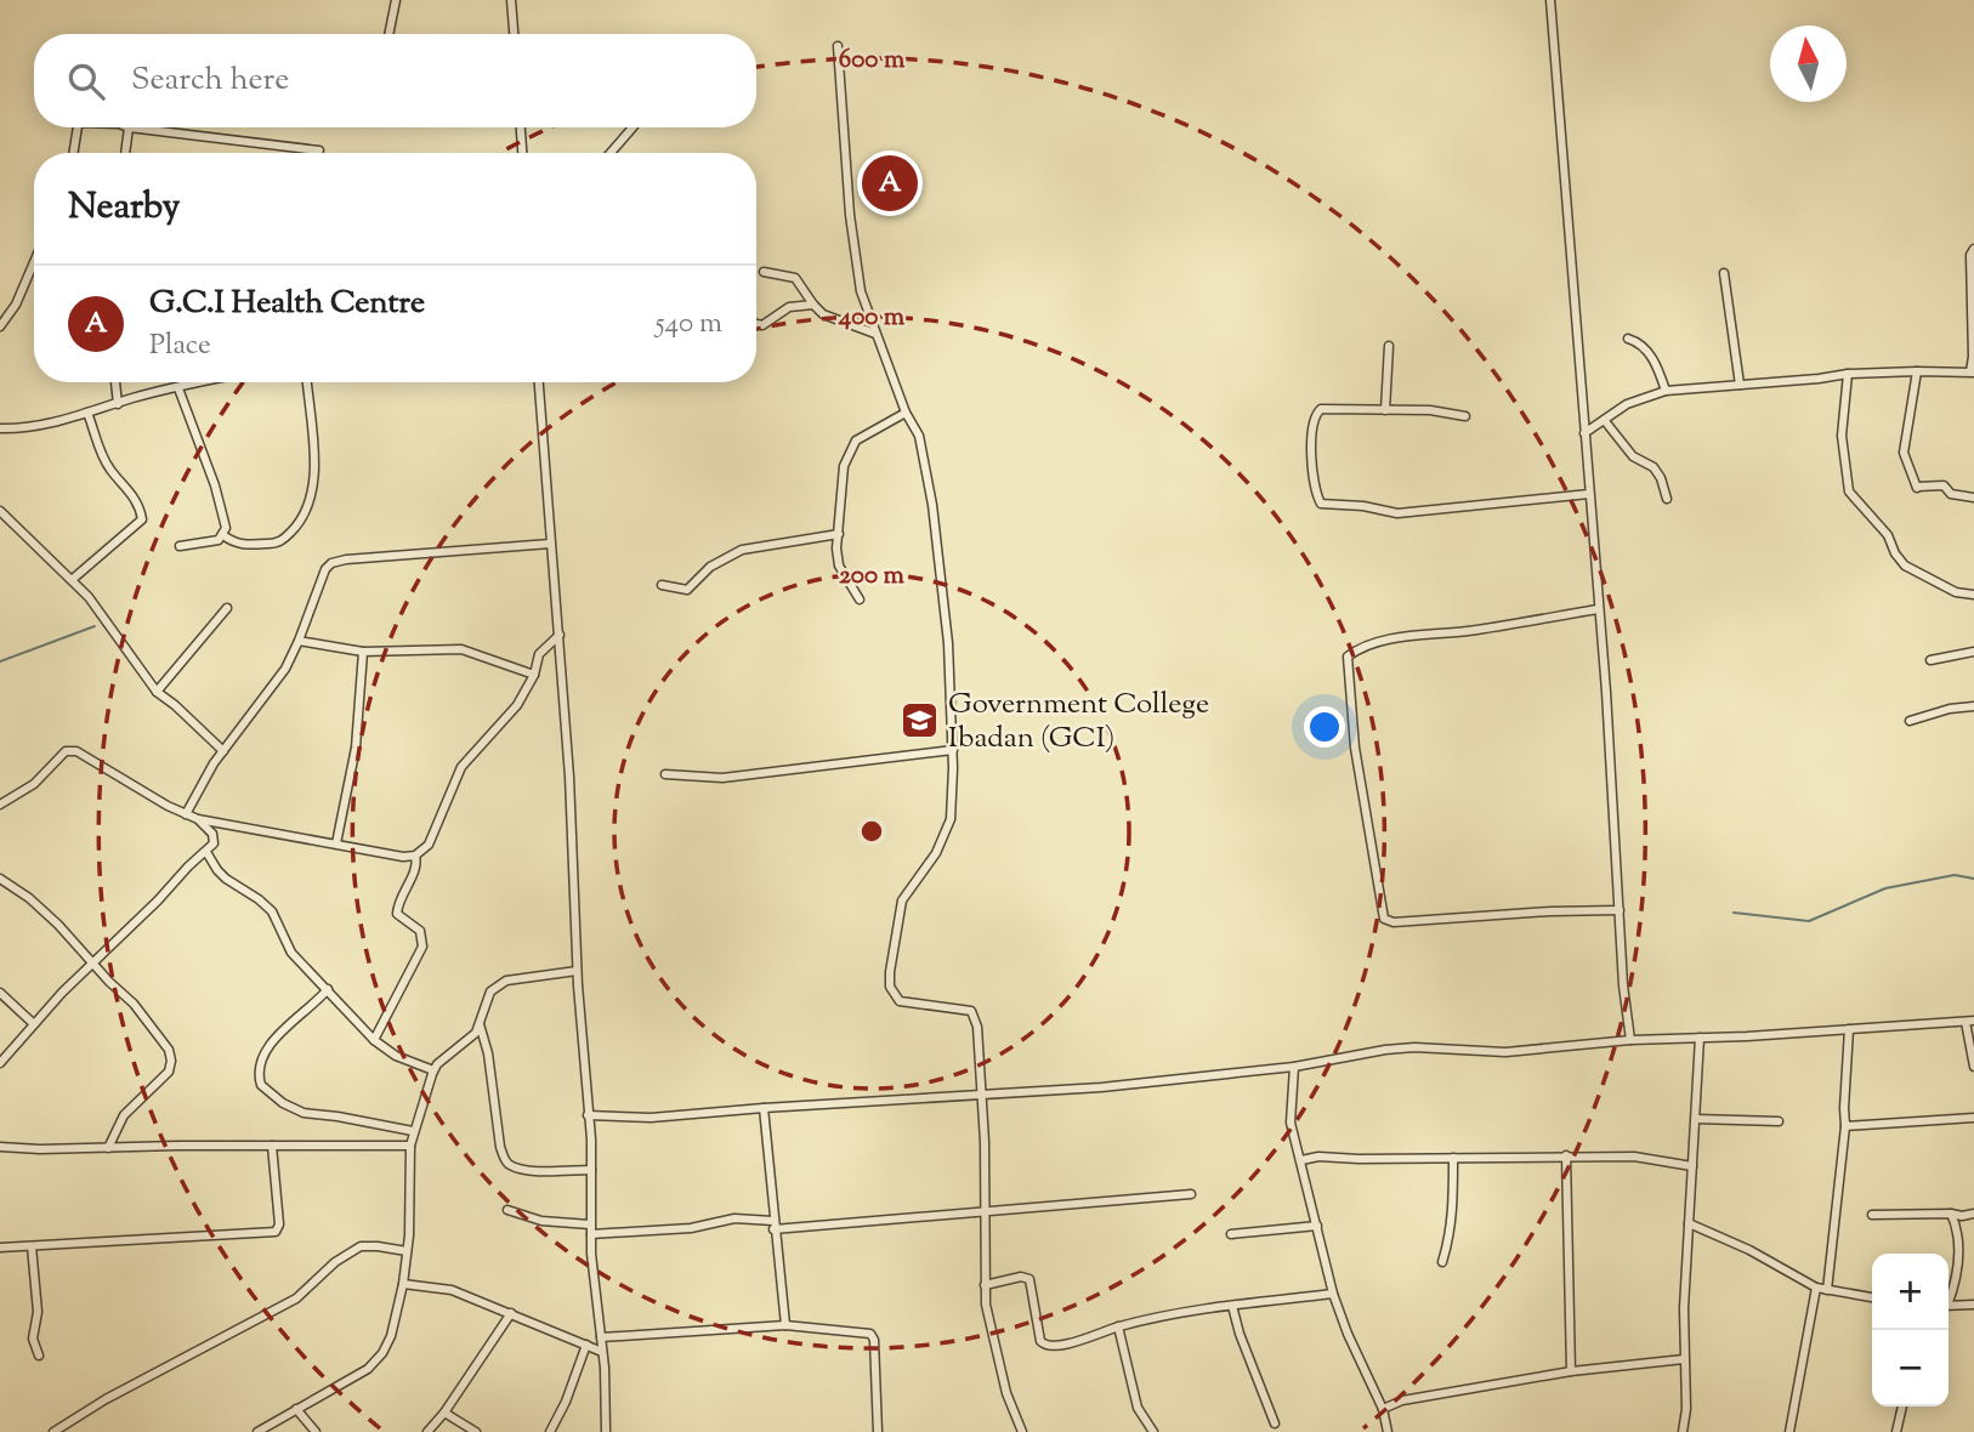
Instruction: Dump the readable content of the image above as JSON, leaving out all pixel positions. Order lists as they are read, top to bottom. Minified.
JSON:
{"places":{"school or university":["Government College Ibadan (GCI)"]},"north":"top","page":{"search":"Search here","pins":"A","heading":"Nearby","list":[{"mark":"A","name":"G.C.I Health Centre","note":"Place","value":"540 m"}],"map_buttons":["+","−"]},"rings":["600 m","400 m","200 m"]}
